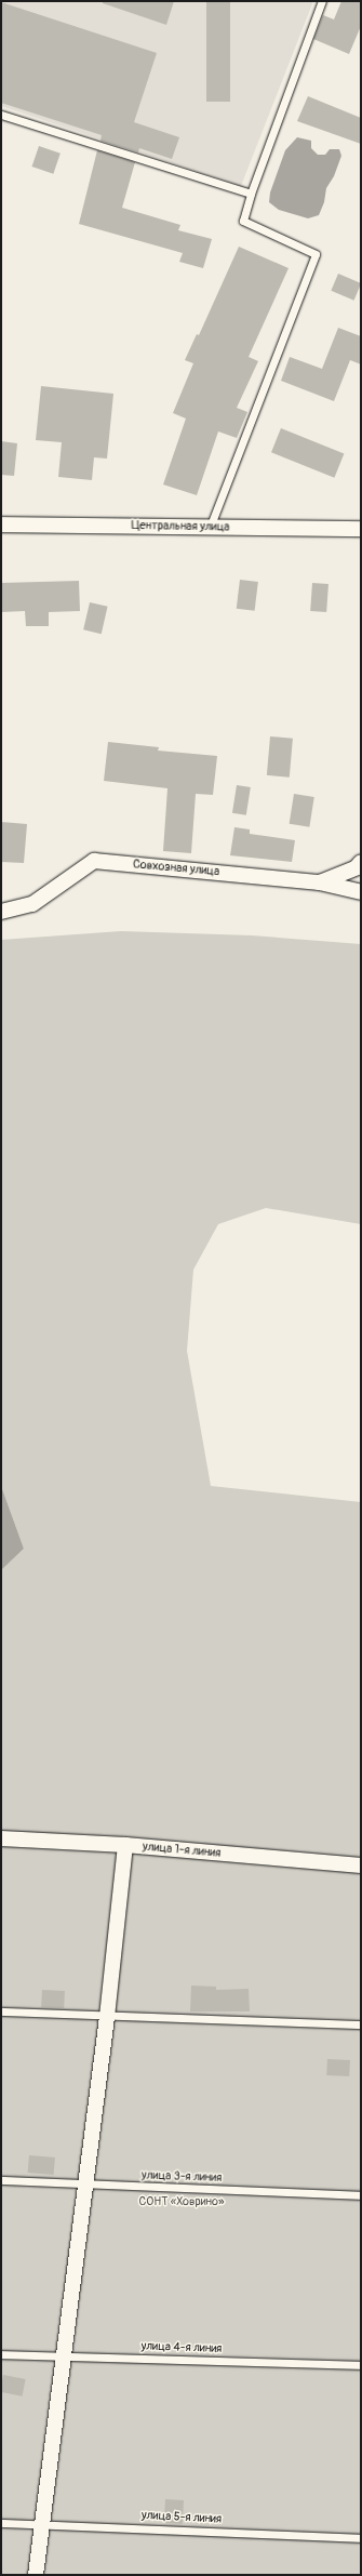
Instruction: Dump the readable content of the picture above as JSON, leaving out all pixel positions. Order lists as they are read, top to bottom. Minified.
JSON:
{"streets":{"street":["Центральная улица","Совхозная улица","улица 1-я линия"],"lane":["улица 3-я линия","улица 4-я линия","улица 5-я линия"]},"parks":["СОНТ «Ховрино»"]}
